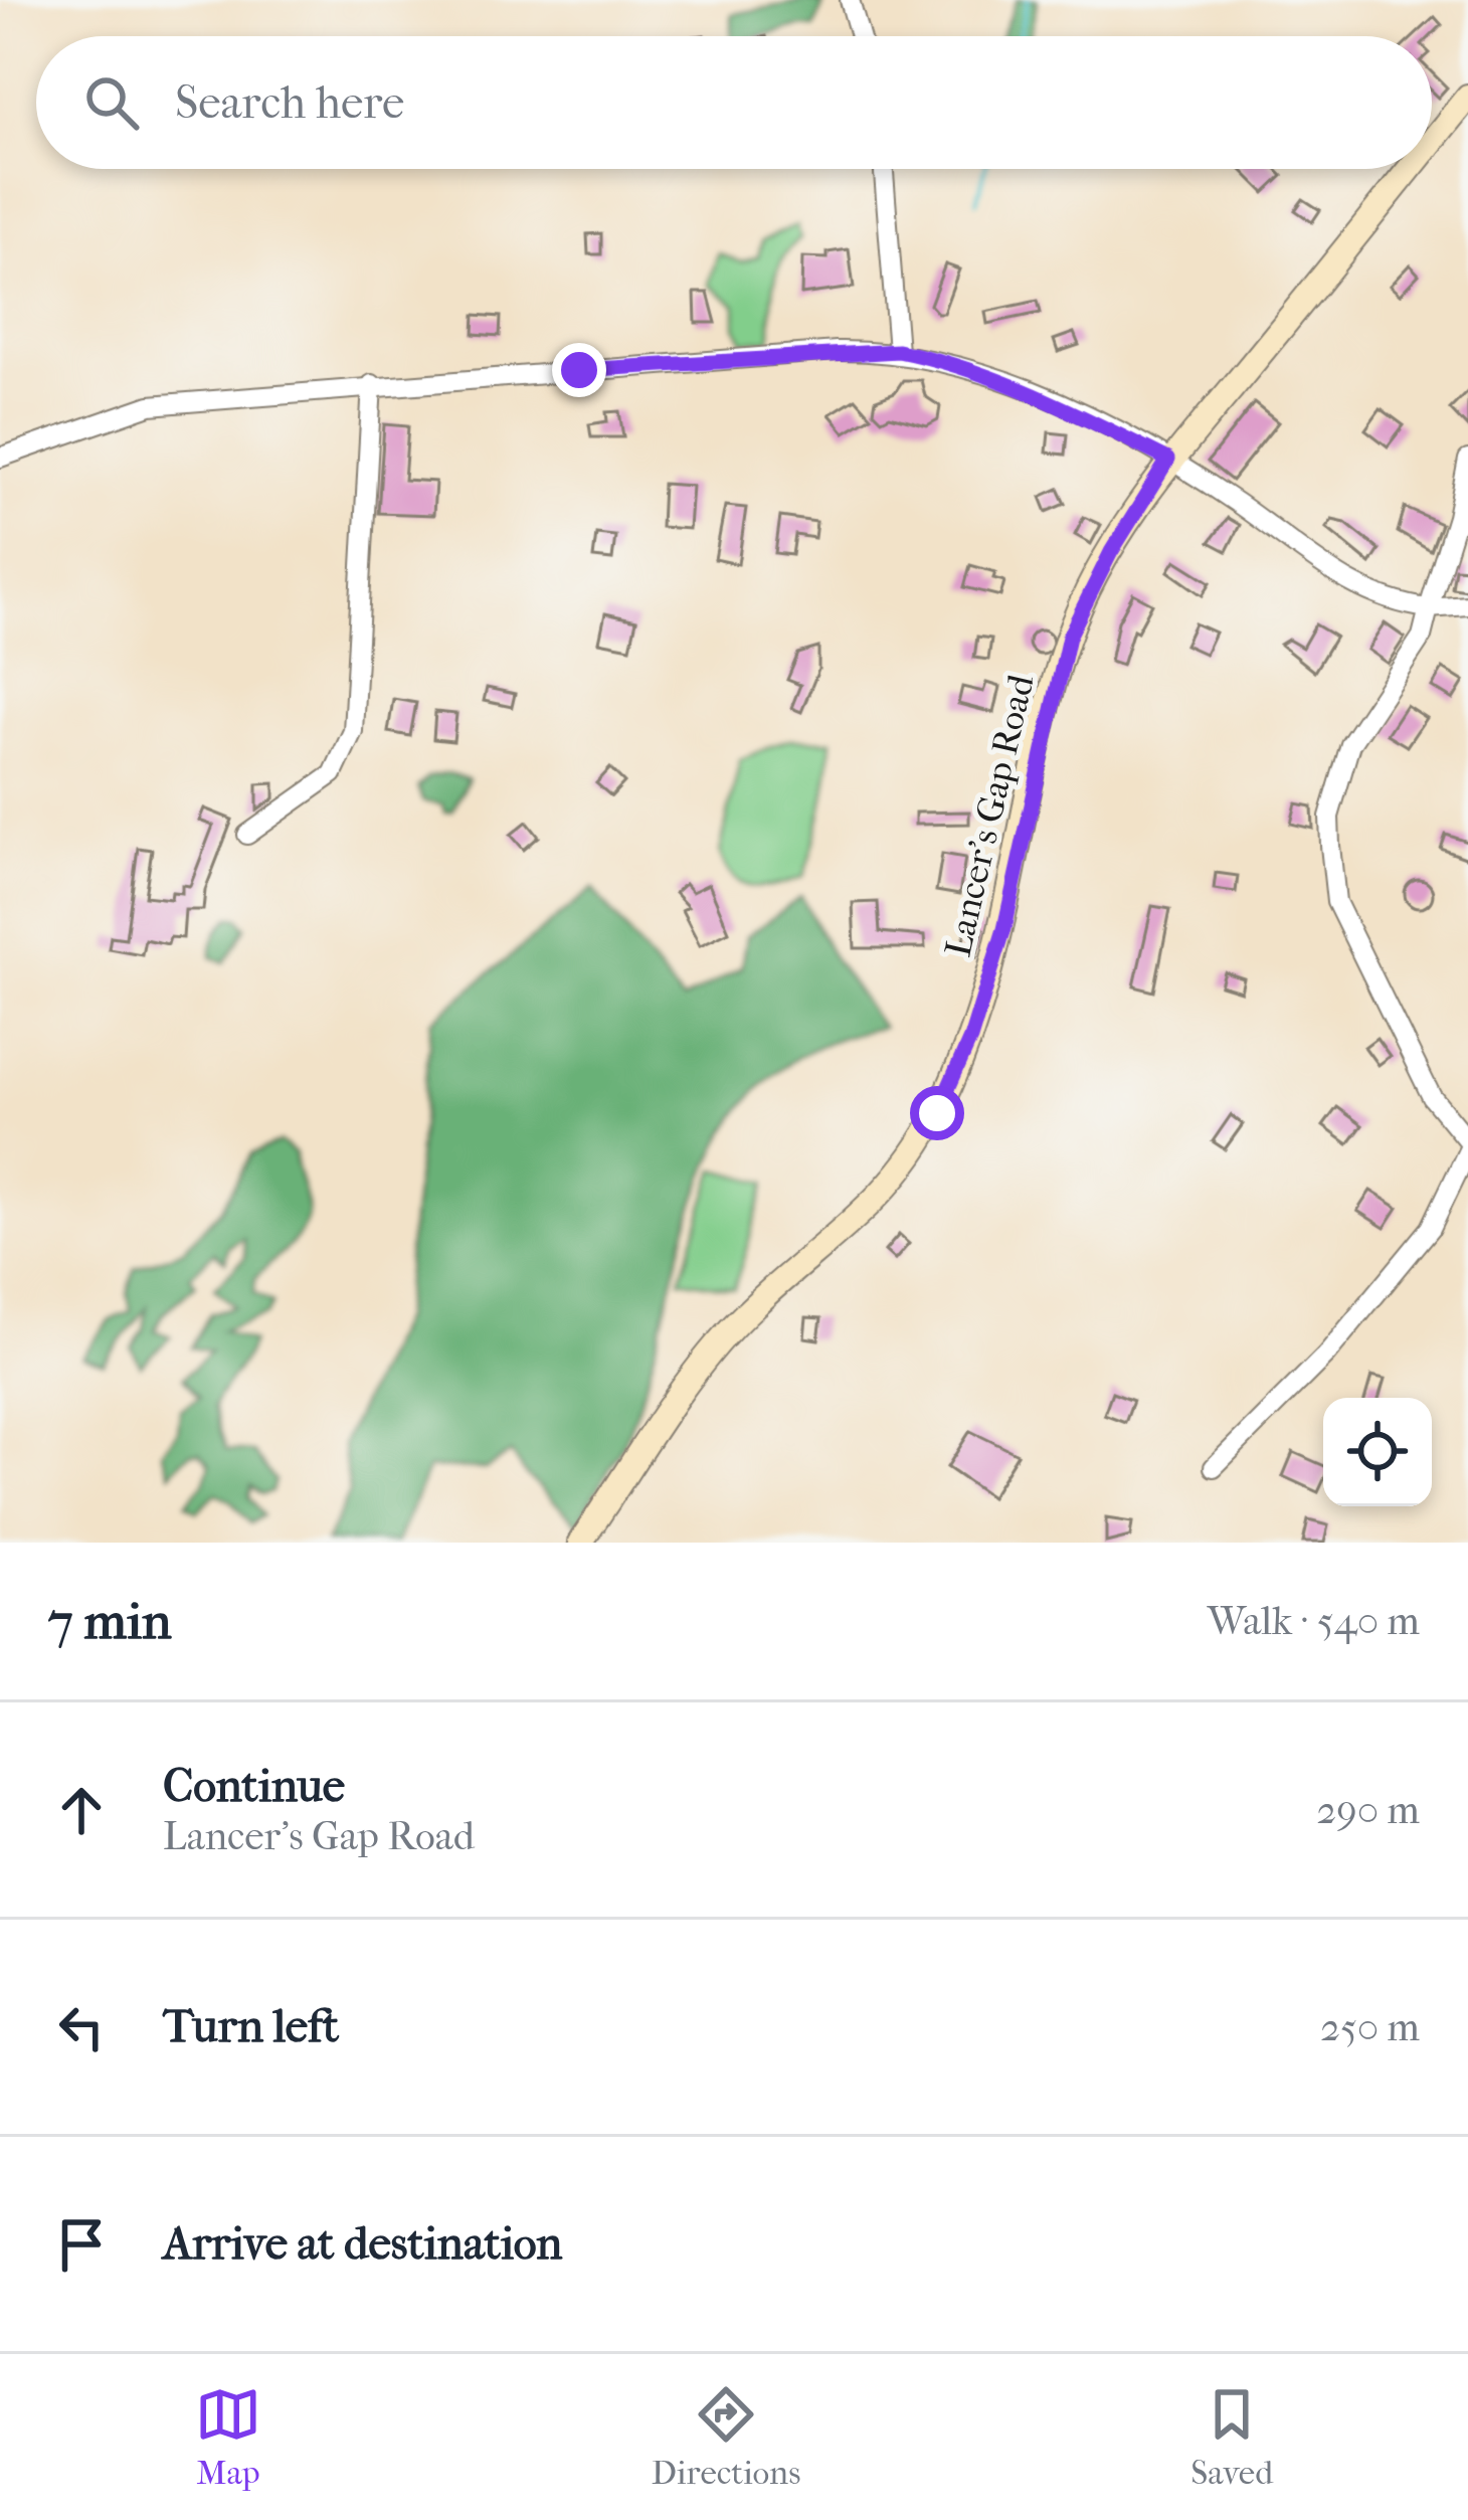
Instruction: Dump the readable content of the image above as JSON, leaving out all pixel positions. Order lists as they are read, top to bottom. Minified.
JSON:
{"streets":{"main road":["Lancer's Gap Road"]},"page":{"search":"Search here","heading":["7 min","Walk · 540 m"],"list":[["Continue","Lancer's Gap Road","290 m"],["Turn left","250 m"],"Arrive at destination"],"nav":["Map","Directions","Saved"]}}
